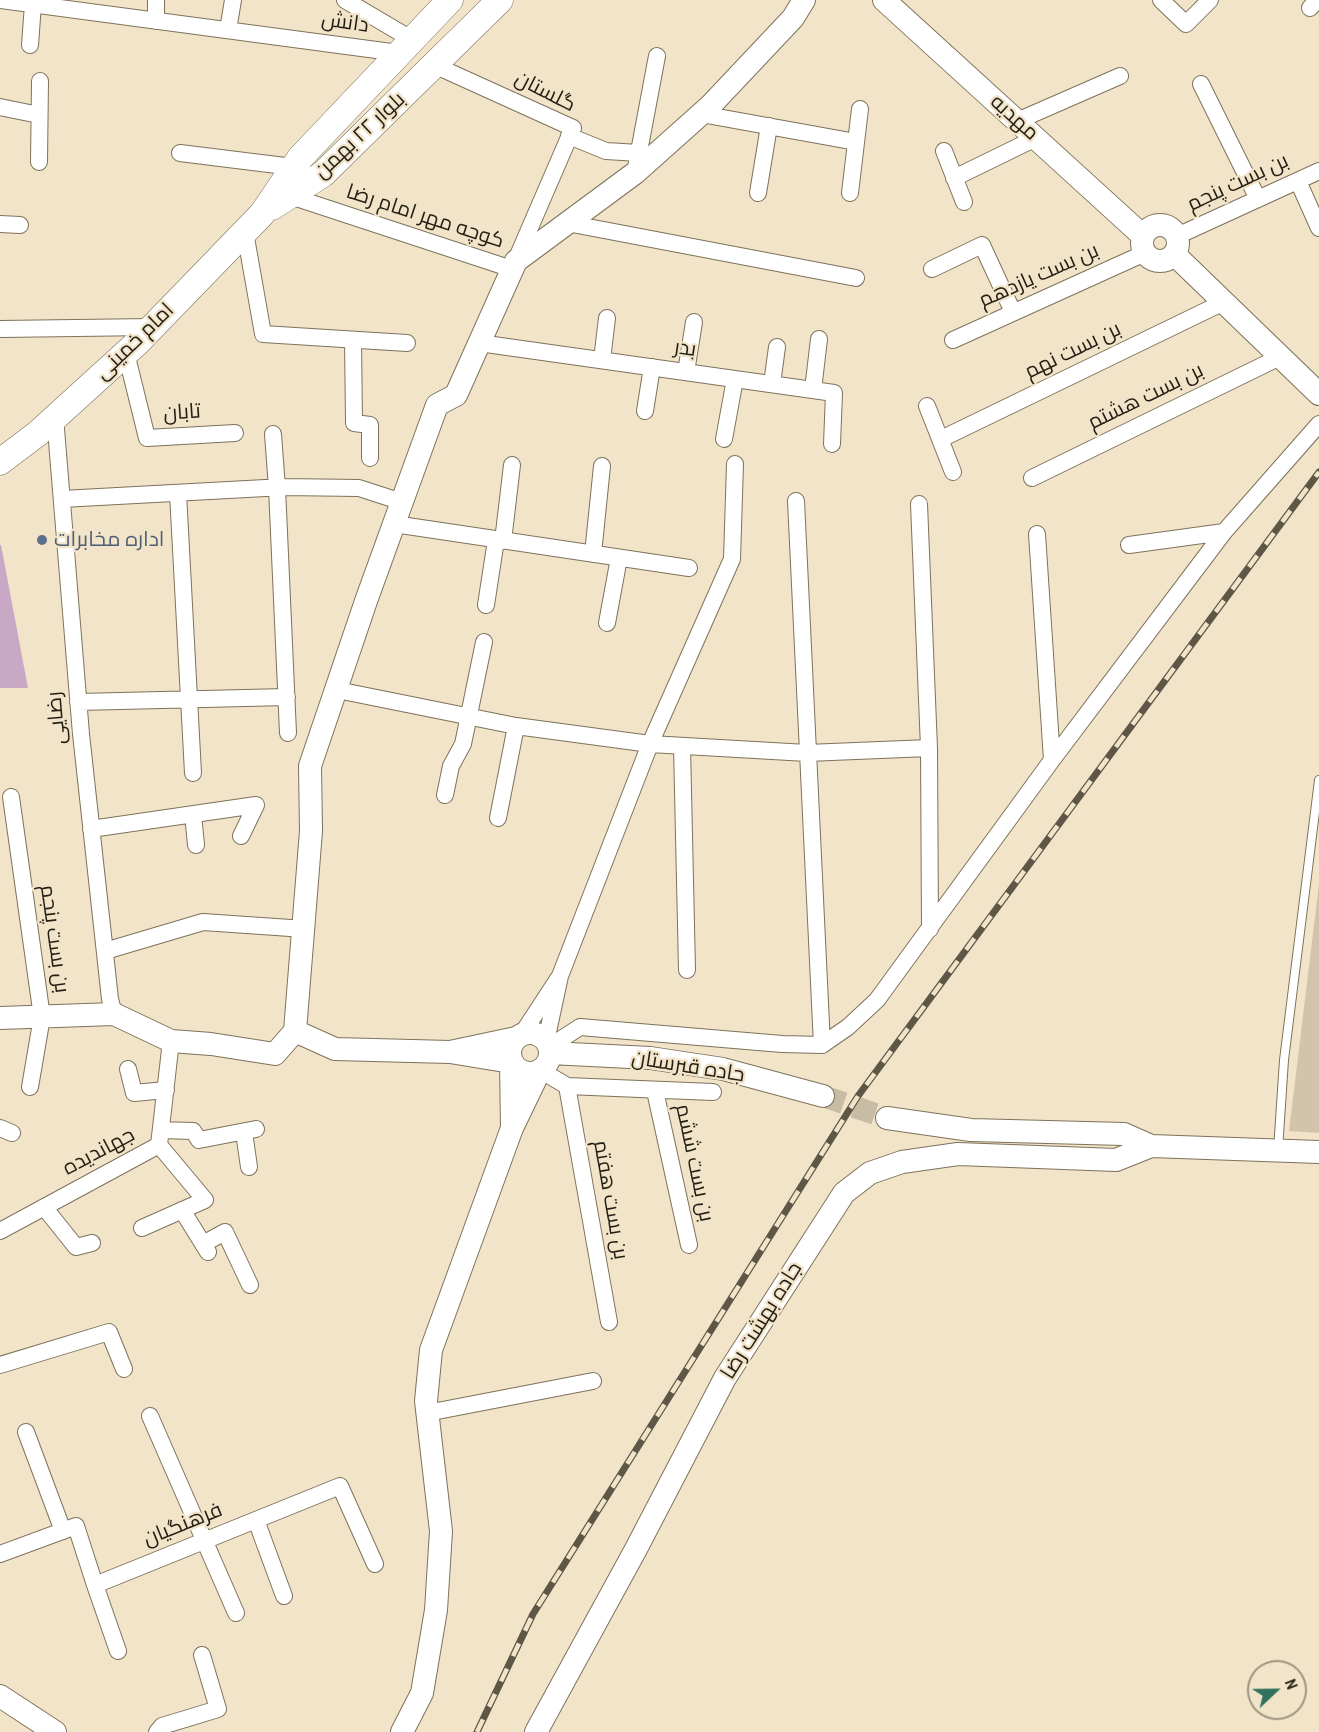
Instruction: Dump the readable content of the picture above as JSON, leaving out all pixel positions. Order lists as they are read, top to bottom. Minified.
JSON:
{"streets":{"main road":["بلوار ۲۲ بهمن","امام خمینی"],"street":["دانش","گلستان","مهدیه","بن بست پنجم","کوچه مهر امام رضا","بن بست یازدهم","بدر","بن بست نهم","بن بست هشتم","تابان","رضایی","جاده قبرستان","جهاندیده","بن بست ششم","بن بست هفتم","جاده بهشت رضا","فرهنگیان"]},"crossings":[["دانش","بلوار ۲۲ بهمن"],["گلستان","بلوار ۲۲ بهمن"],["گلستان","کوچه مهر امام رضا"],["مهدیه","بن بست پنجم"],["مهدیه","بن بست یازدهم"],["بلوار ۲۲ بهمن","کوچه مهر امام رضا"],["بلوار ۲۲ بهمن","امام خمینی"],["بن بست پنجم","بن بست یازدهم"],["امام خمینی","تابان"],["امام خمینی","رضایی"]],"places":["اداره مخابرات"],"north":"right"}
